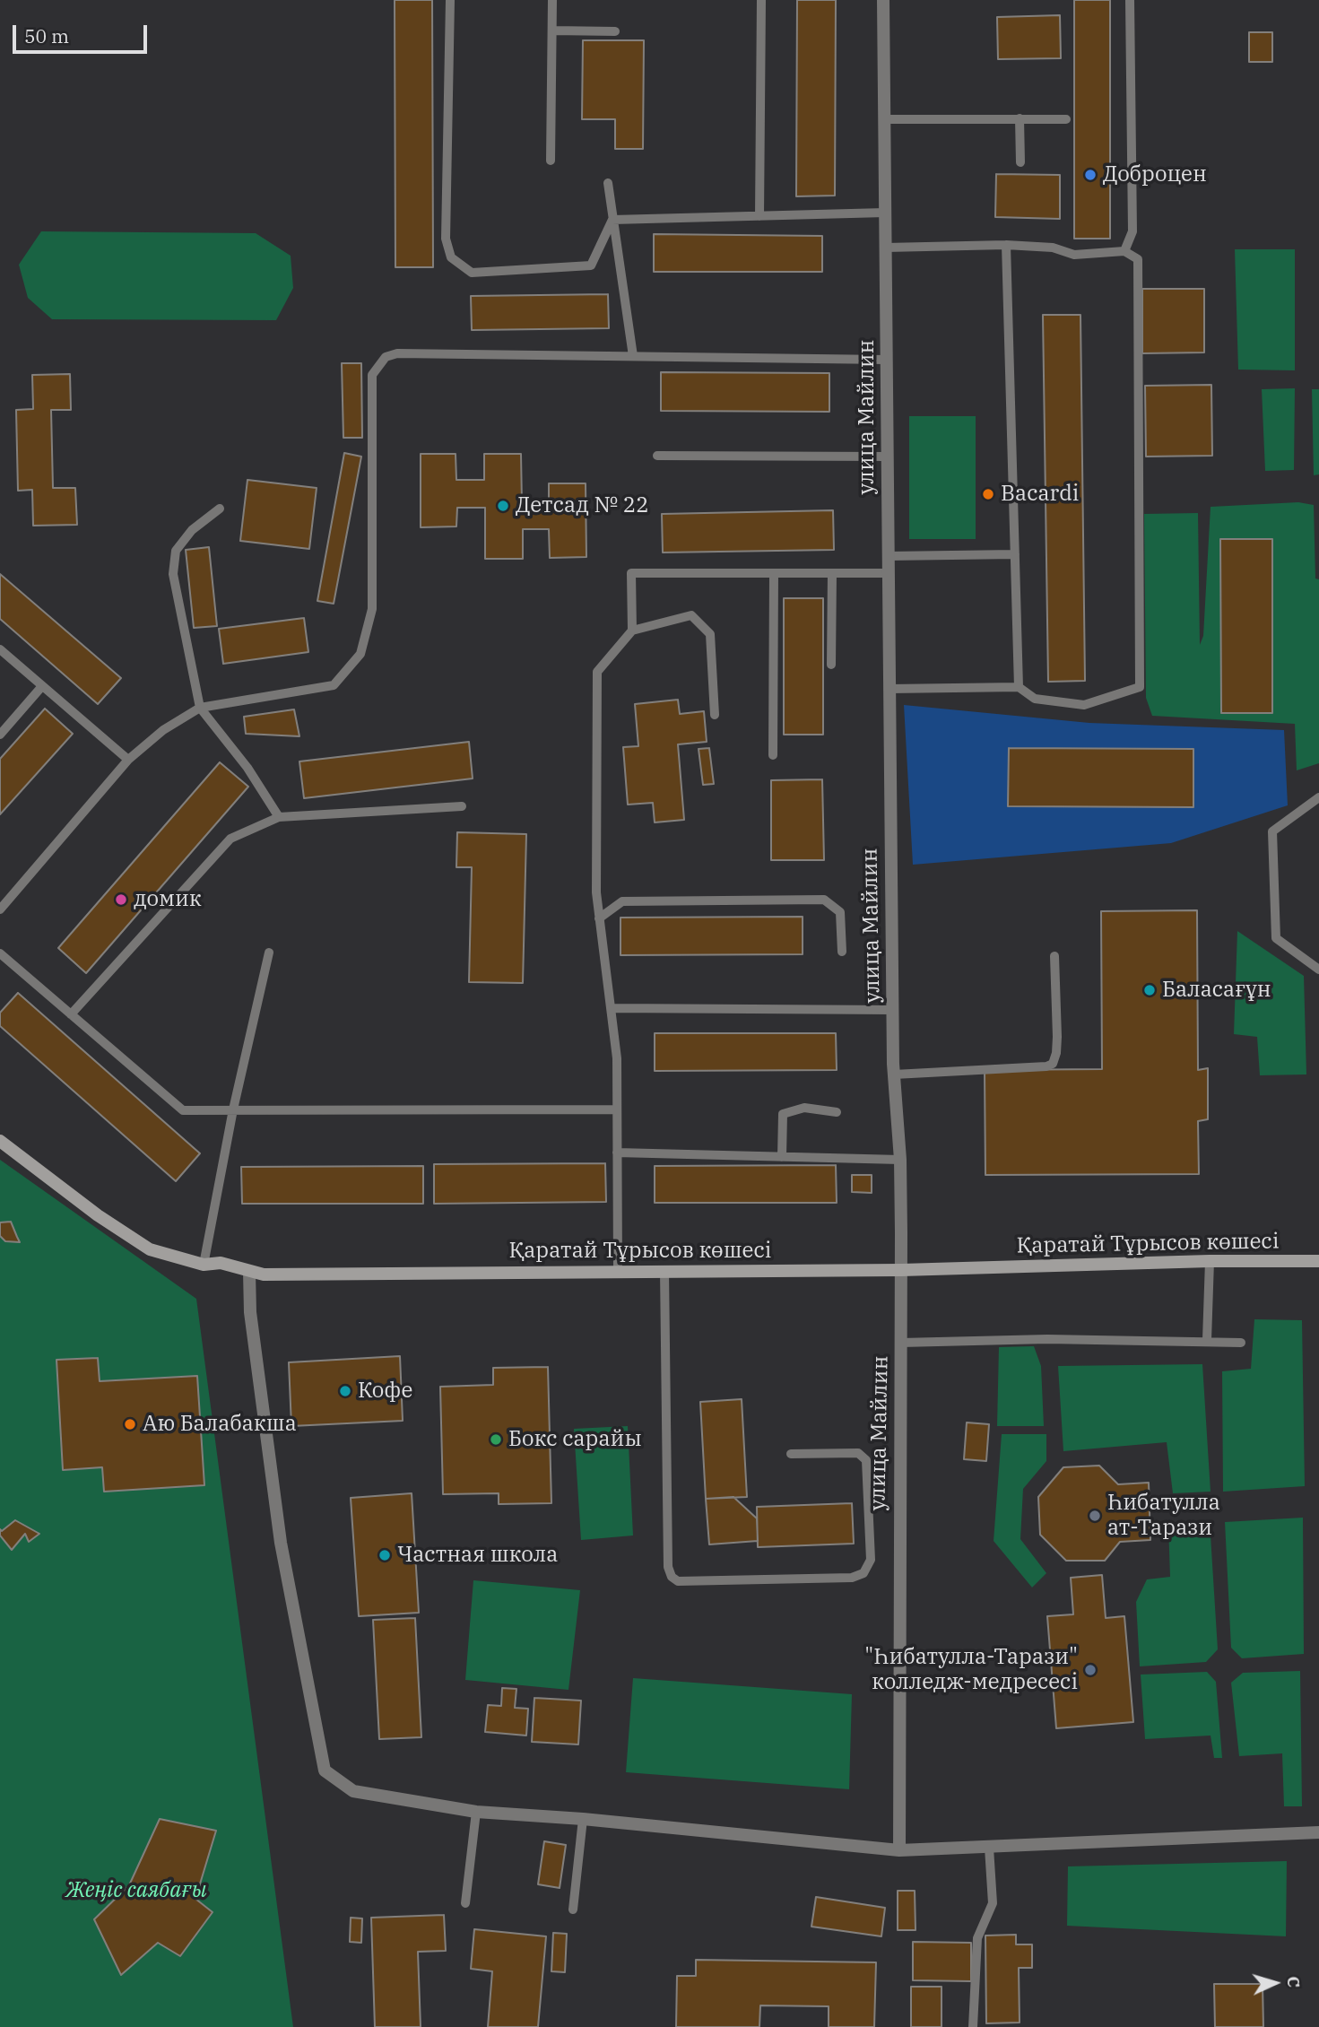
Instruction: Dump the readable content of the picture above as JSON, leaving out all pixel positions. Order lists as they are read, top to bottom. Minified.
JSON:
{"streets":{"main road":["Қаратай Тұрысов көшесі"],"street":["улица Майлин"]},"crossings":[["улица Майлин","Қаратай Тұрысов көшесі"]],"parks":["Жеңіс саябағы"],"places":["Доброцен","Bacardi","Детсад № 22","домик","Баласағұн","Кофе","Аю Балабакша","Бокс сарайы","Һибатулла ат-Тарази","Частная школа","\"Һибатулла-Тарази\" колледж-медресесі"],"scale_bar":"50 m","north":"right"}
